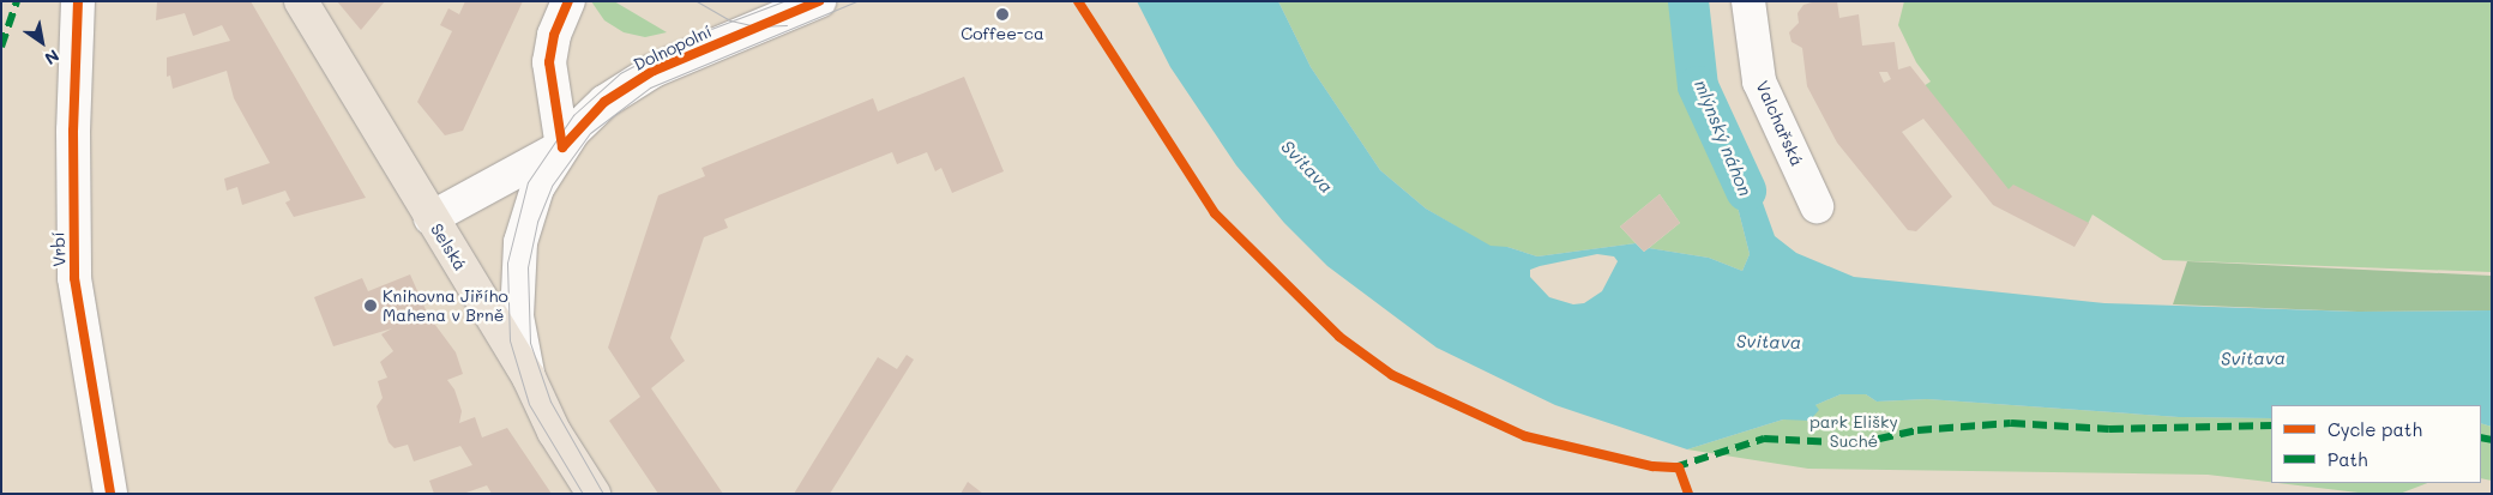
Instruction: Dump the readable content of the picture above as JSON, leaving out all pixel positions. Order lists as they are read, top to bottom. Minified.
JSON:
{"streets":{"main road":["Selská"],"street":["Dolnopolní","Valchařská","Vrbí"]},"crossings":[["Dolnopolní","Selská"]],"water":["mlýnský náhon","Svitava"],"parks":["park Elišky Suché"],"places":["Coffee-ca","Knihovna Jiřího Mahena v Brně"],"legend":["Cycle path","Path"],"north":"bottom right"}
